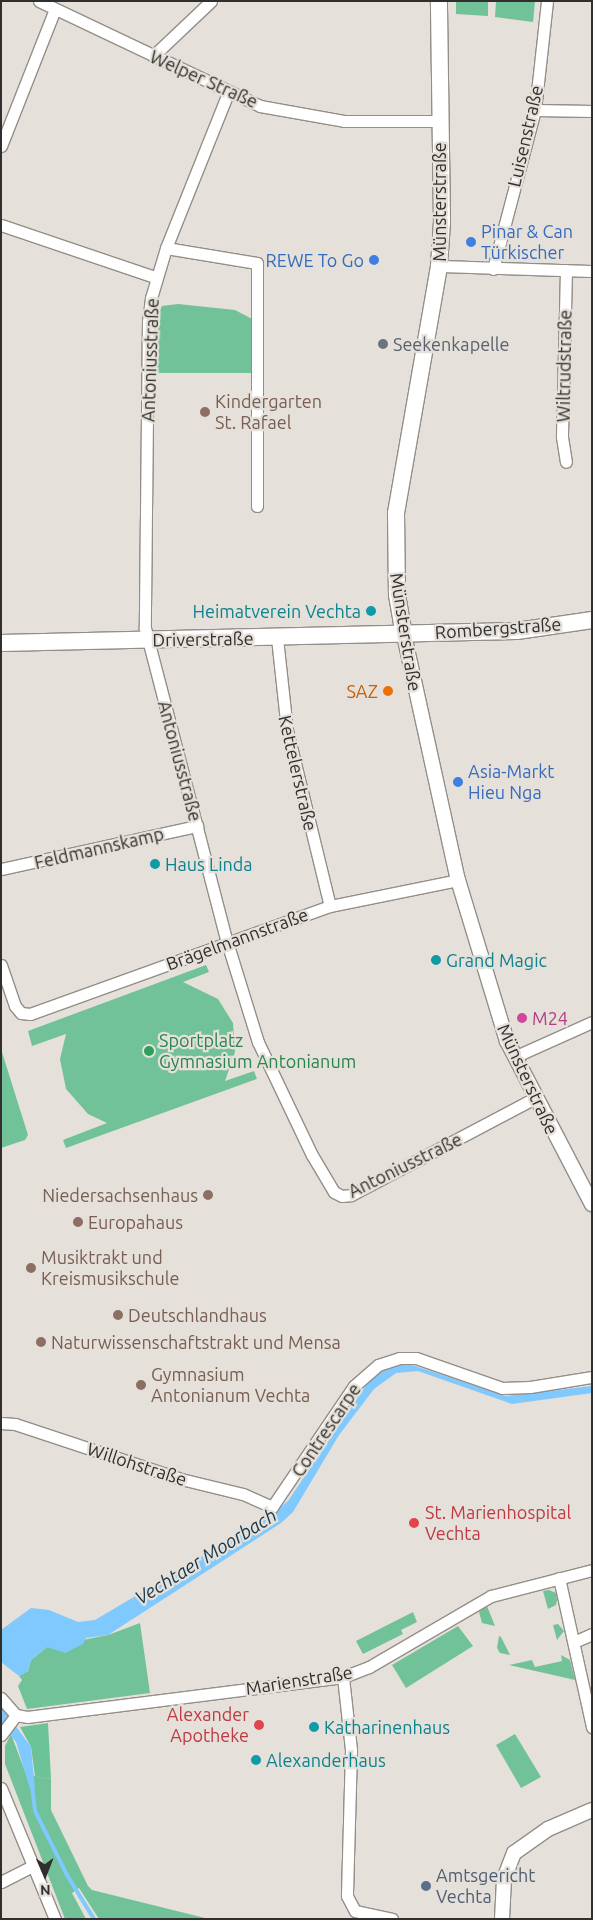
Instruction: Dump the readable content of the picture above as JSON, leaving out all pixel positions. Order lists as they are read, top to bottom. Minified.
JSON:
{"streets":{"main road":["Münsterstraße","Rombergstraße","Driverstraße"],"street":["Welper Straße","Luisenstraße","Antoniusstraße","Wiltrudstraße","Kettelerstraße","Feldmannskamp","Brägelmannstraße","Contrescarpe","Willohstraße","Marienstraße"]},"crossings":[["Welper Straße","Münsterstraße"],["Welper Straße","Antoniusstraße"],["Münsterstraße","Antoniusstraße"],["Münsterstraße","Rombergstraße"],["Münsterstraße","Driverstraße"],["Münsterstraße","Brägelmannstraße"],["Antoniusstraße","Driverstraße"],["Antoniusstraße","Feldmannskamp"],["Antoniusstraße","Brägelmannstraße"],["Rombergstraße","Driverstraße"],["Driverstraße","Kettelerstraße"],["Kettelerstraße","Brägelmannstraße"],["Contrescarpe","Willohstraße"]],"water":["Vechtaer Moorbach"],"places":["Pinar & Can Türkischer","REWE To Go","Seekenkapelle","Kindergarten St. Rafael","Heimatverein Vechta","SAZ","Asia-Markt Hieu Nga","Haus Linda","Grand Magic","M24","Sportplatz Gymnasium Antonianum","Niedersachsenhaus","Europahaus","Musiktrakt und Kreismusikschule","Deutschlandhaus","Naturwissenschaftstrakt und Mensa","Gymnasium Antonianum Vechta","St. Marienhospital Vechta","Alexander Apotheke","Katharinenhaus","Alexanderhaus","Amtsgericht Vechta"],"north":"bottom"}
